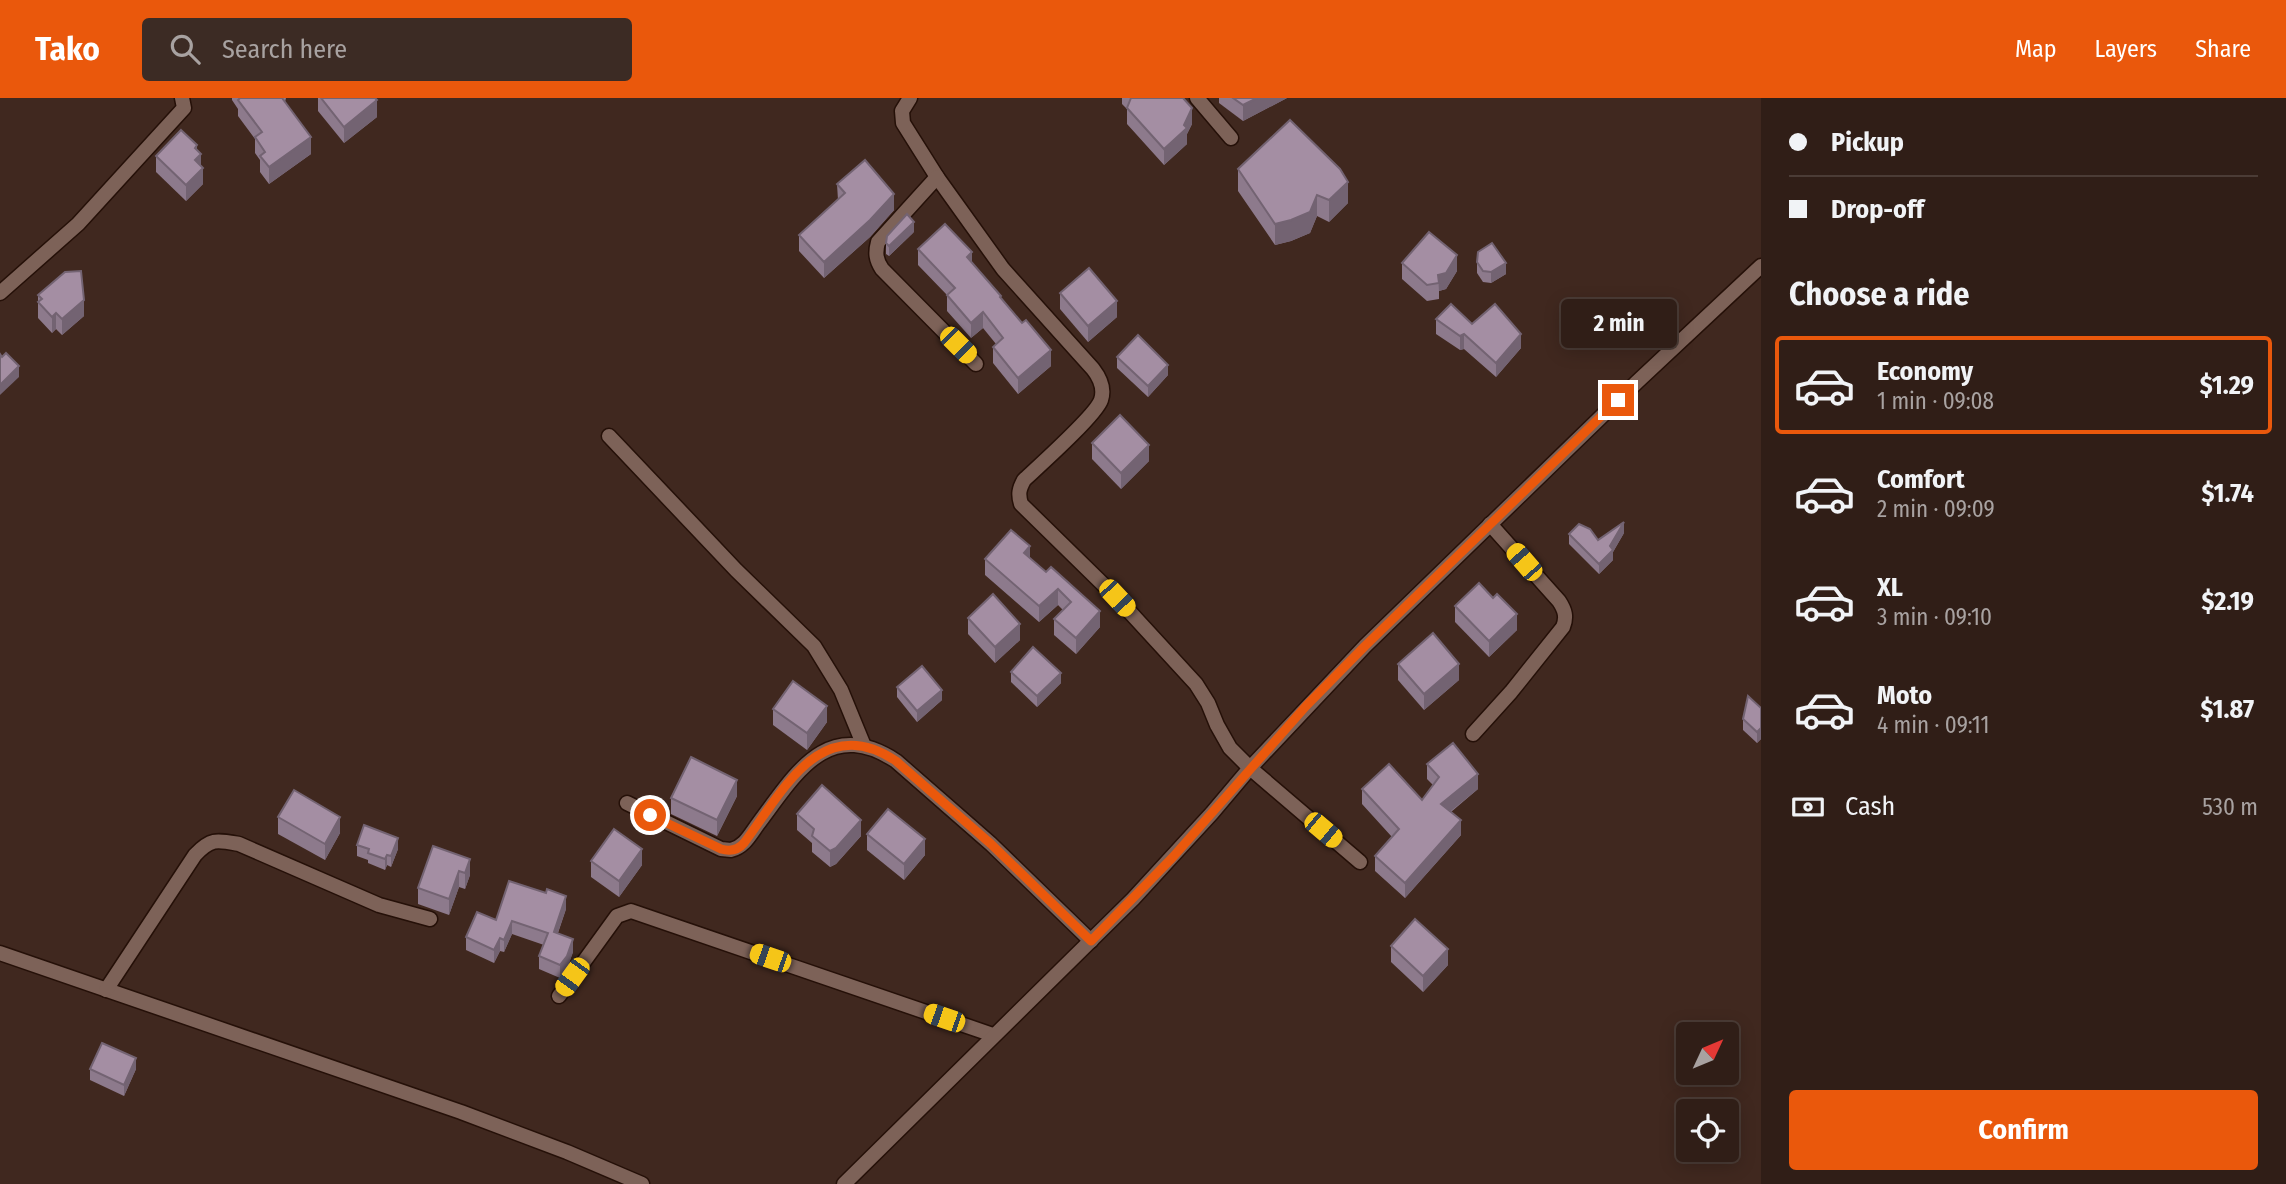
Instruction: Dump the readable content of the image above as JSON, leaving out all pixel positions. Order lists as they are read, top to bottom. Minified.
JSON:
{"north":"top right","page":{"header":"Tako","search":"Search here","nav":["Map","Layers","Share"],"banner":["Pickup","Drop-off"],"heading":"Choose a ride","bubble":"2 min","list":[{"name":"Economy","note":"1 min · 09:08","value":"$1.29"},{"name":"Comfort","note":"2 min · 09:09","value":"$1.74"},{"name":"XL","note":"3 min · 09:10","value":"$2.19"},{"name":"Moto","note":"4 min · 09:11","value":"$1.87"}],"pay":["Cash","530 m"],"buttons":"Confirm"}}
